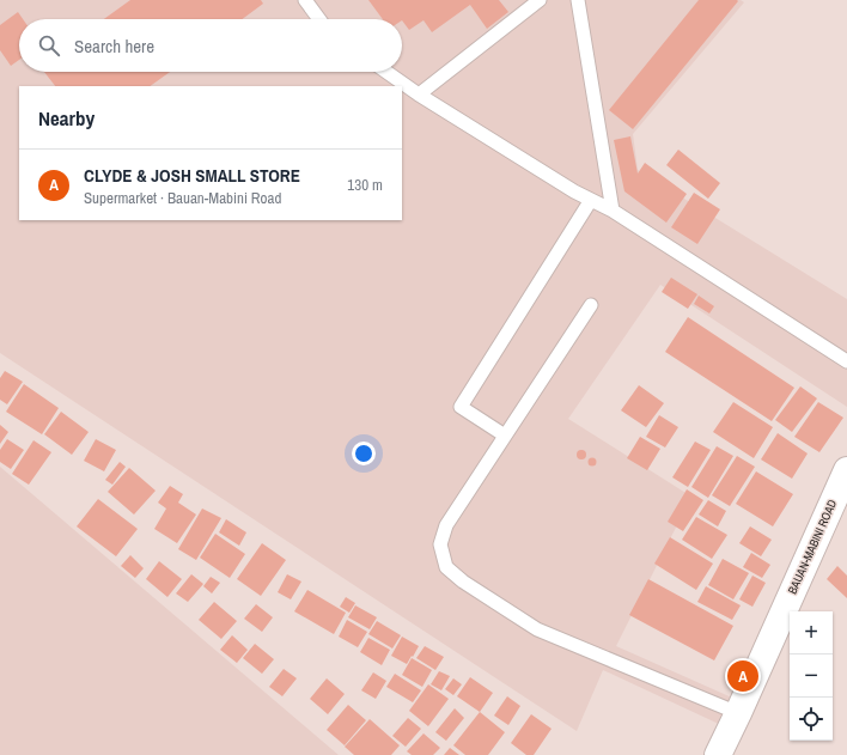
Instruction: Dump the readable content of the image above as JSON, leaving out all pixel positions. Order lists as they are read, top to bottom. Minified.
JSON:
{"streets":{"main road":["BAUAN-MABINI ROAD"]},"page":{"search":"Search here","heading":"Nearby","list":[{"mark":"A","name":"CLYDE & JOSH SMALL STORE","note":"Supermarket · Bauan-Mabini Road","value":"130 m"}],"map_buttons":["+","−"],"pins":"A"}}
